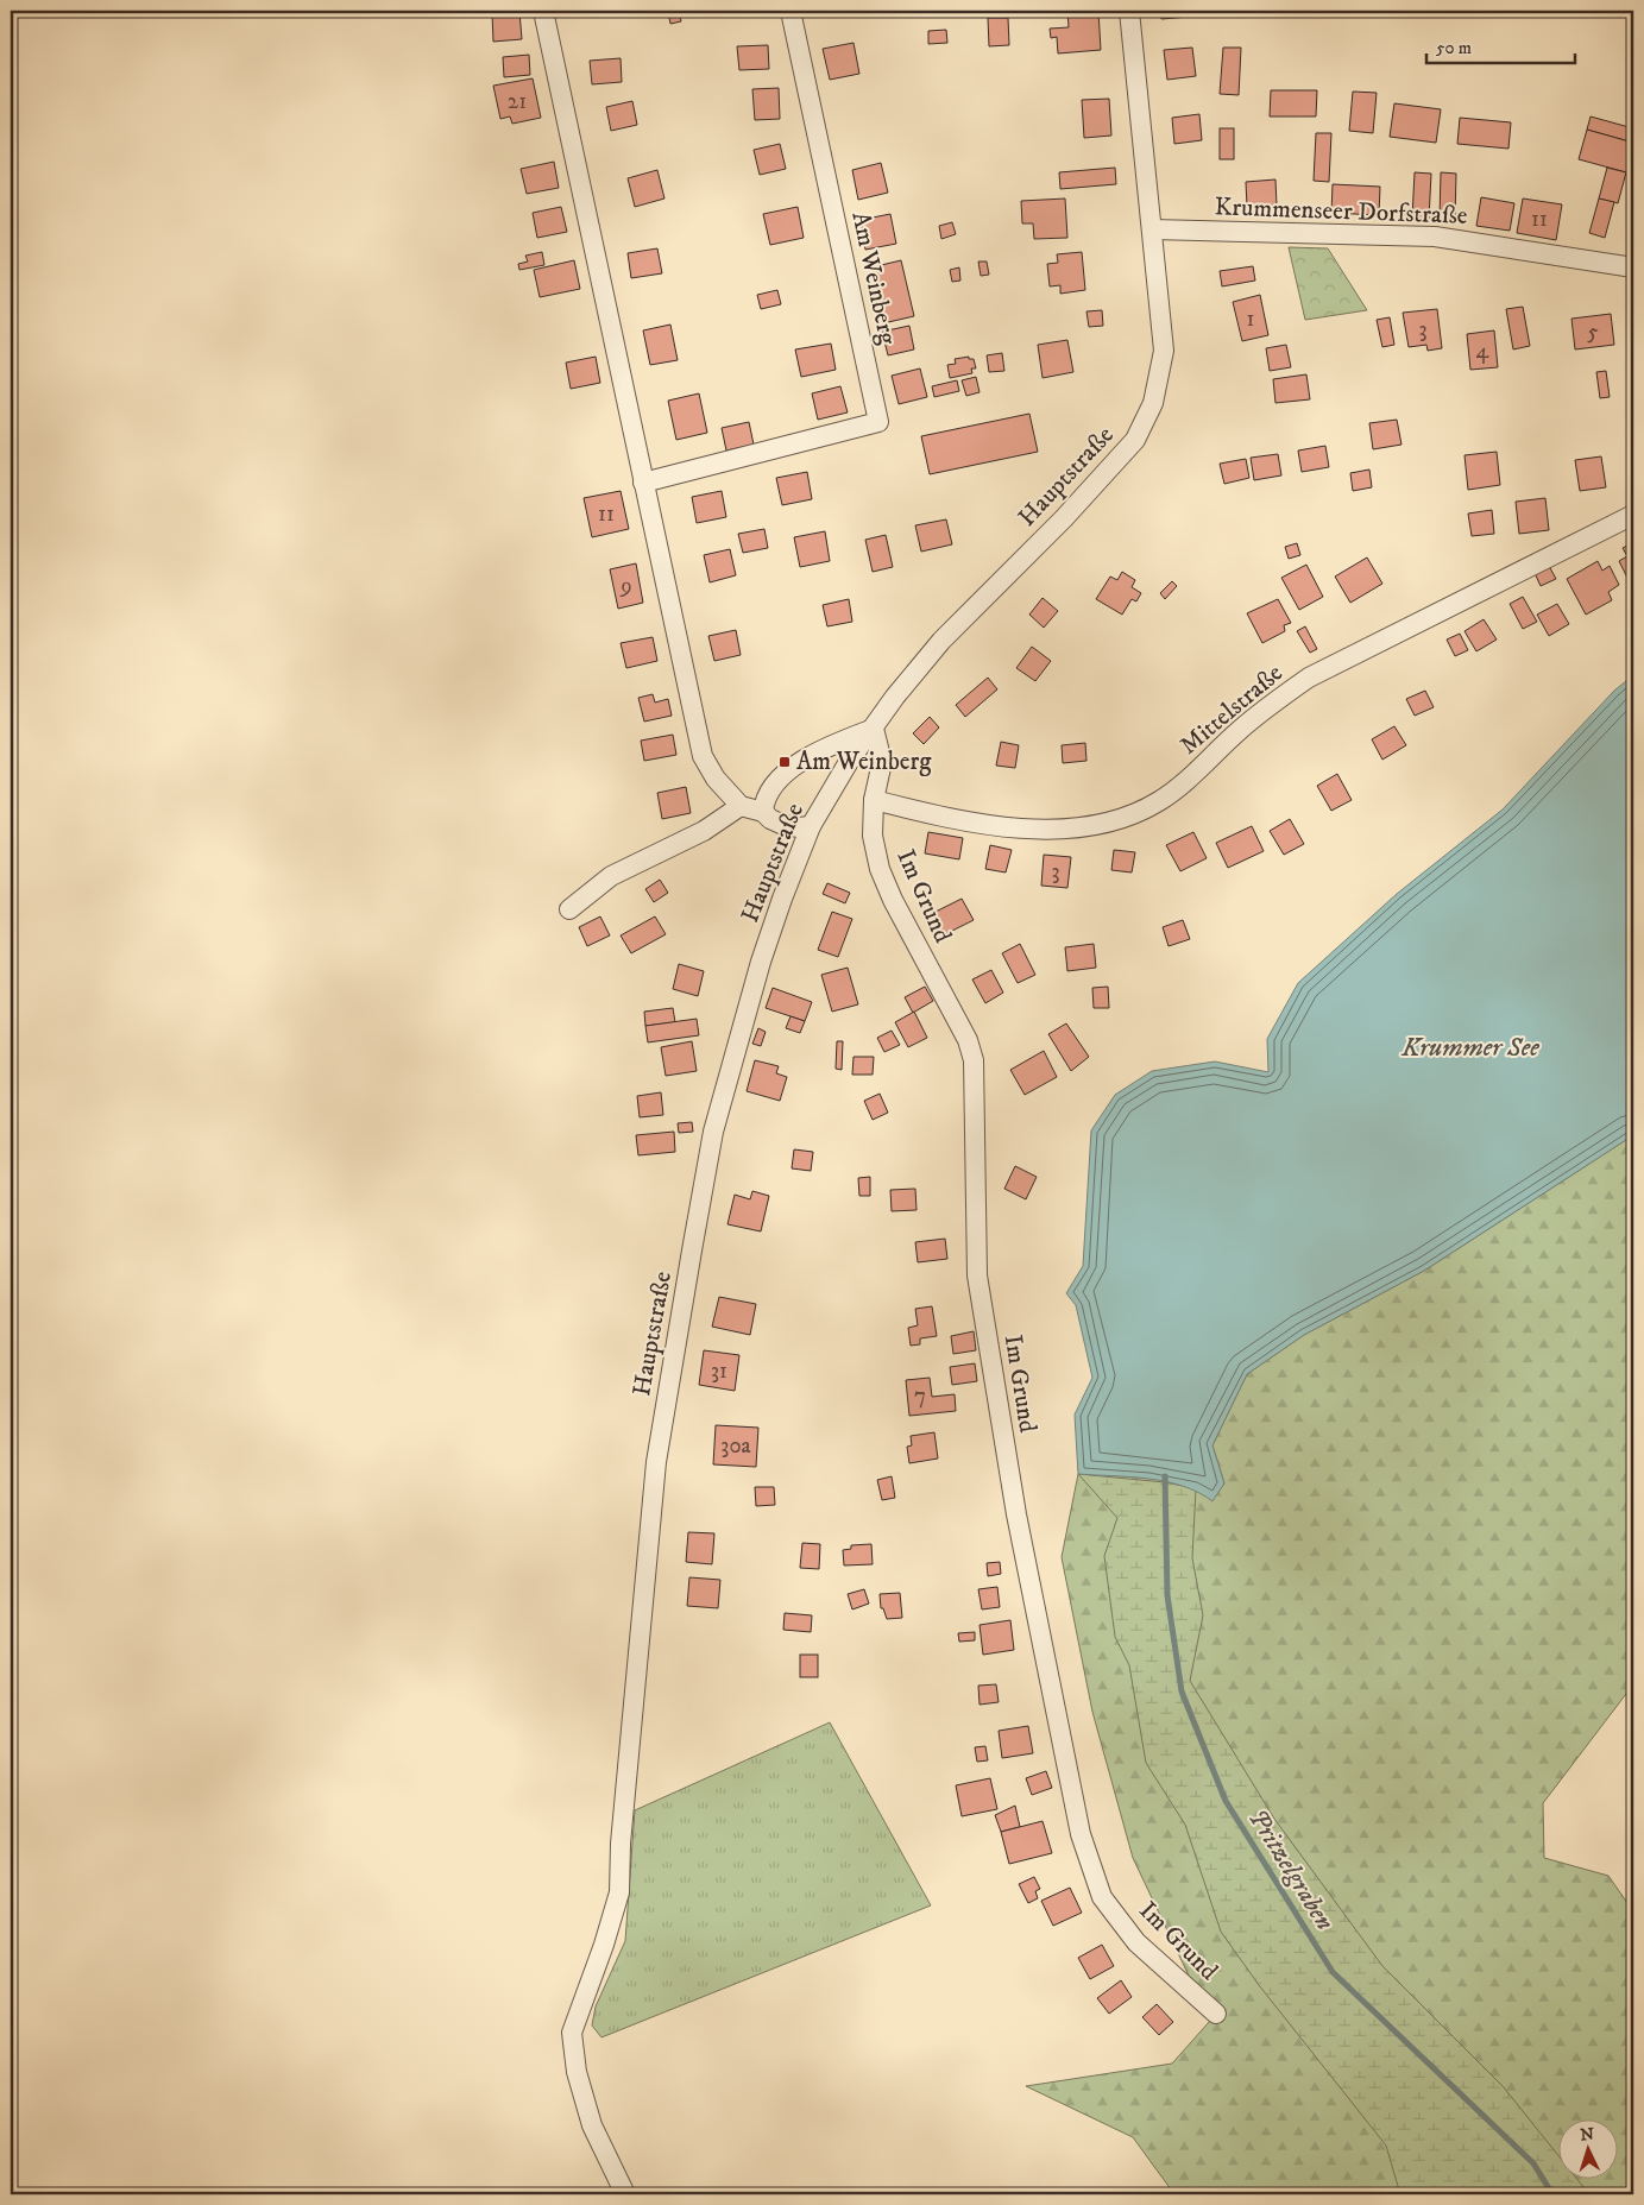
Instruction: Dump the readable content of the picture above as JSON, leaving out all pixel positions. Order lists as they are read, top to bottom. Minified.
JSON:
{"streets":{"street":["Krummenseer Dorfstraße","Am Weinberg","Hauptstraße","Mittelstraße","Im Grund"]},"crossings":[["Krummenseer Dorfstraße","Hauptstraße"],["Hauptstraße","Im Grund"],["Mittelstraße","Im Grund"]],"water":["Krummer See","Pritzelgraben"],"places":{"transit":["Am Weinberg"]},"house_numbers":["21","11","1","3","5","4","11","9","3","31","7","30a"],"scale_bar":"50 m","north":"top"}
